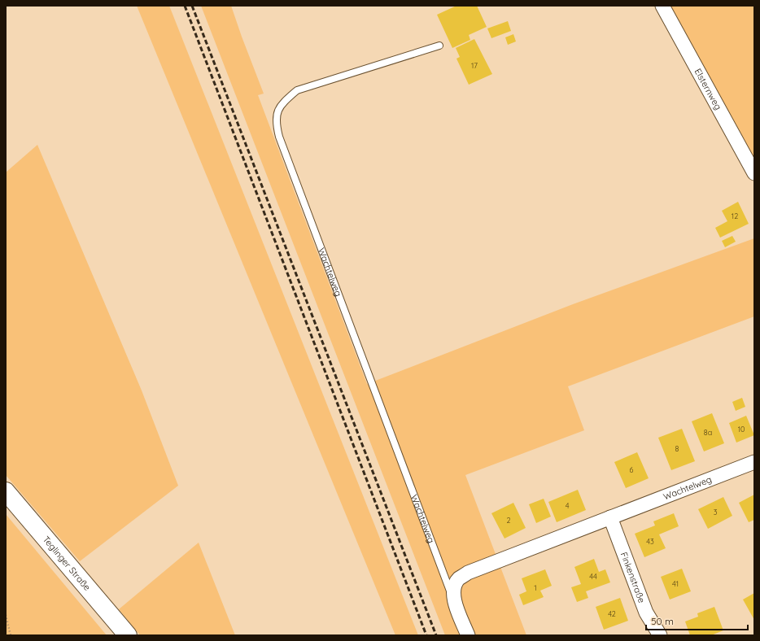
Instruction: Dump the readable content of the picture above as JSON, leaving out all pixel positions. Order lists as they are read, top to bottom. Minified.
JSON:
{"streets":{"street":["Elsternweg","Wachtelweg","Teglinger Straße","Finkenstraße"]},"crossings":[["Wachtelweg","Finkenstraße"]],"house_numbers":["17","12","10","8a","8","6","4","3","2","43","44","41","1","42"],"scale_bar":"50 m"}
